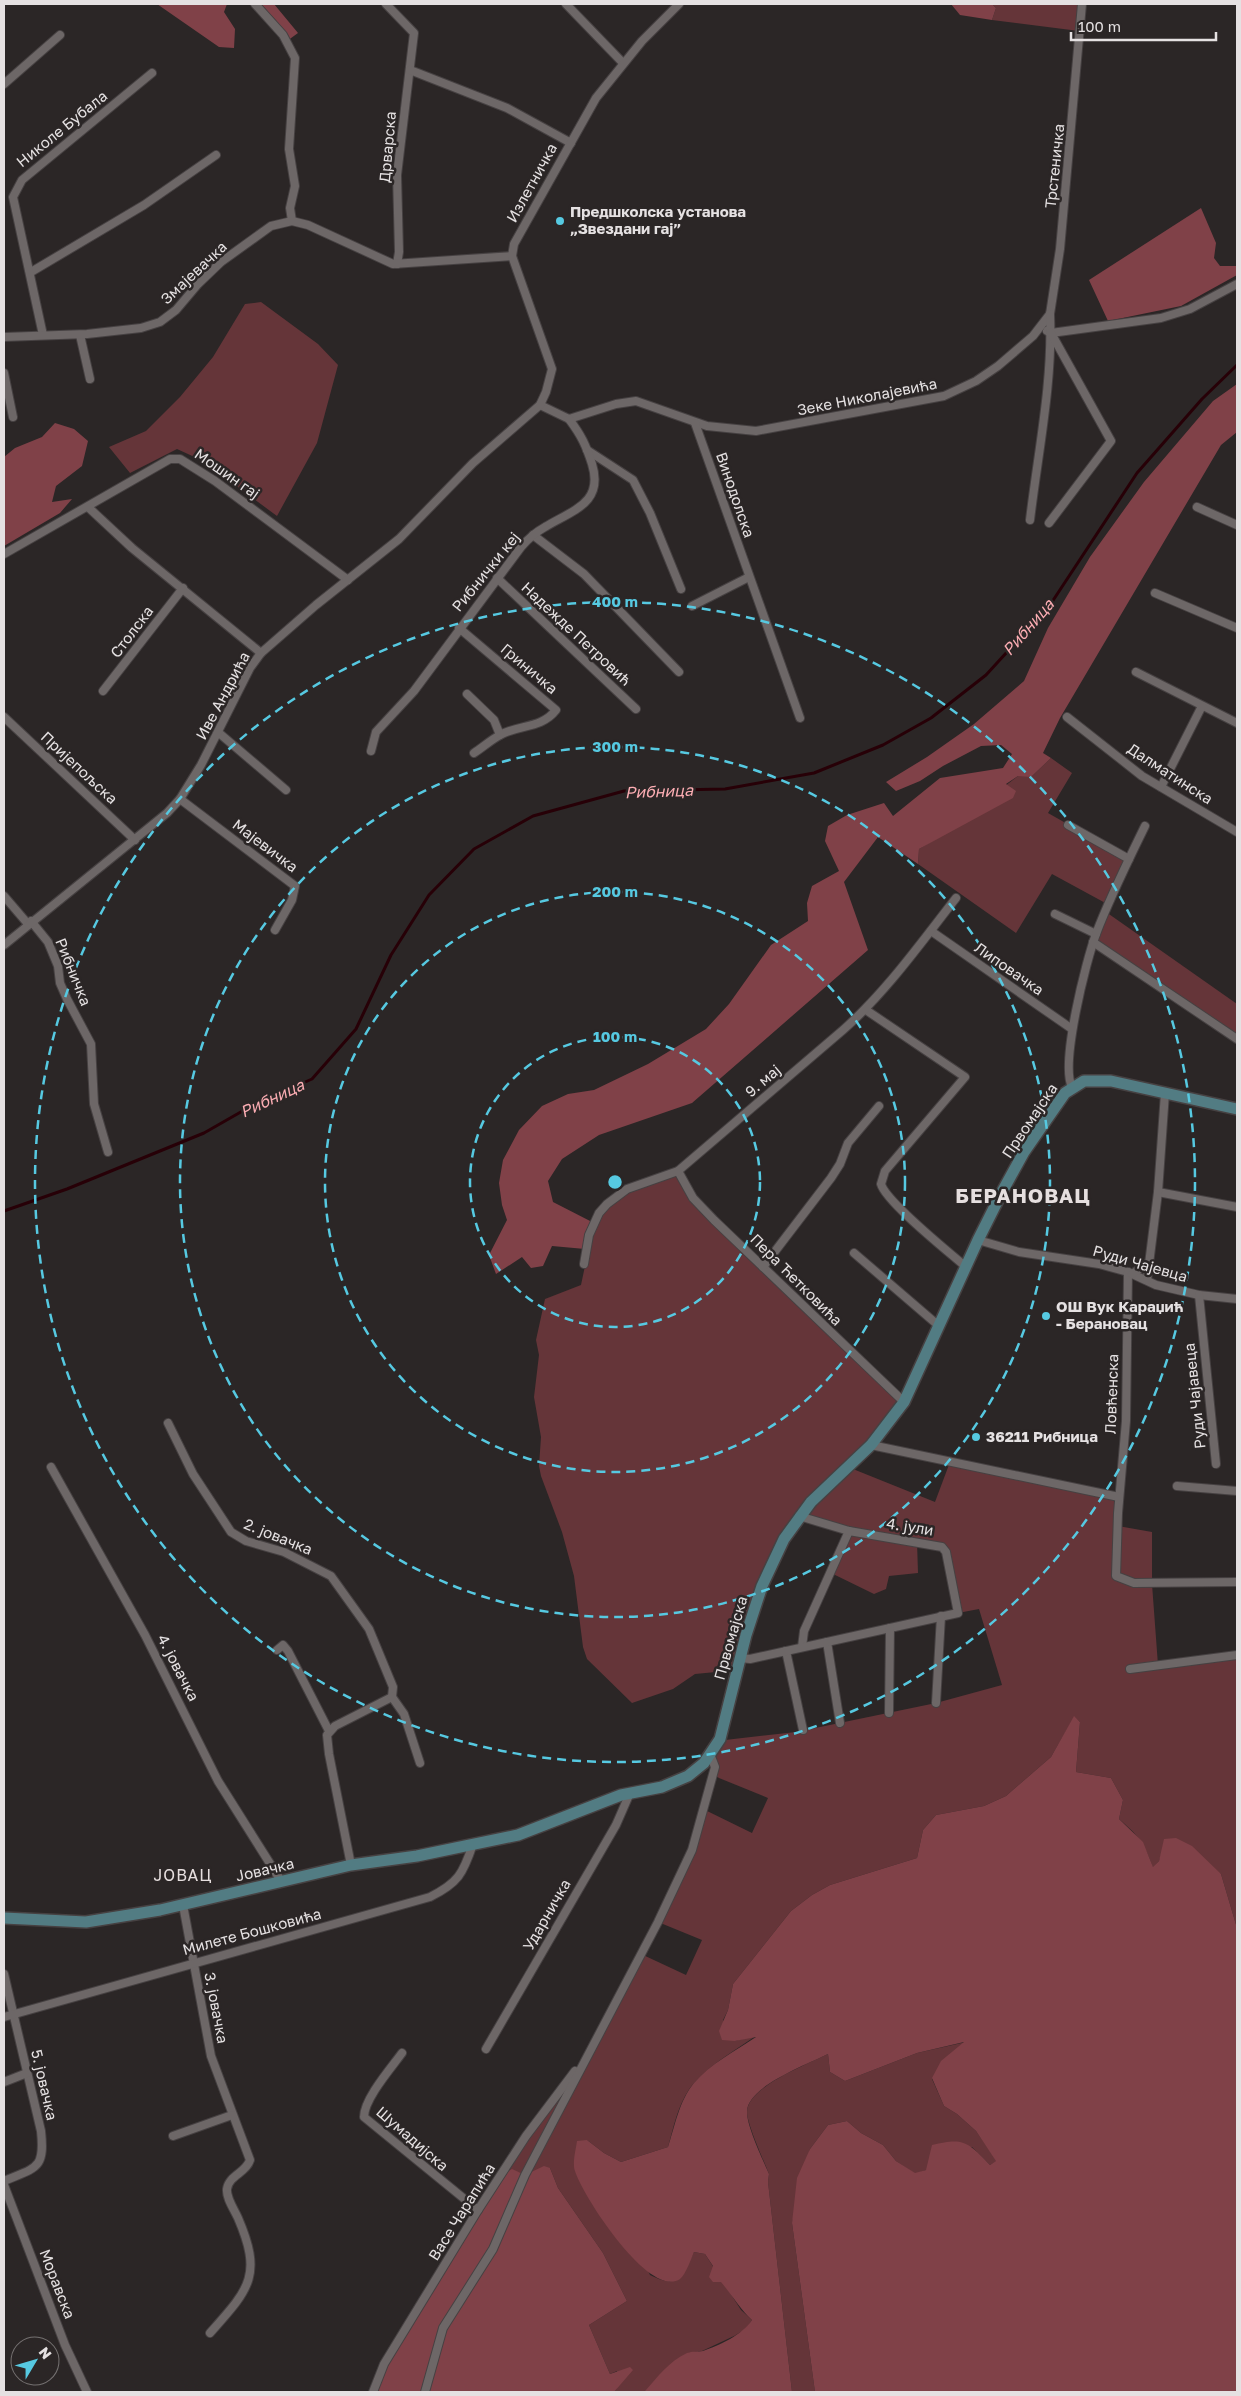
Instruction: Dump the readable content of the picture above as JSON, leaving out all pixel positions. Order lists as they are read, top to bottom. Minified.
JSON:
{"streets":{"main road":["Првомајска","Јовачка"],"street":["Николе Бубала","Дрварска","Трстеничка","Излетничка","Змајевачка","Зеке Николајевића","Мошин гај","Винодолска","Рибнички кеј","Столска","Надежде Петровић","Гриничка","Иве Андрића","Пријепољска","Далматинска","Мајевичка","Липовачка","Рибничка","9. мај","Руди Чајевца","Пера Ћетковића","Ловћенска","Руди Чајавеца","4. јули","2. јовачка","4. јовачка","Ударничка","Милете Бошковића","3. јовачка","5. јовачка","Шумадијска","Васе Чарапића","Моравска"]},"crossings":[["Николе Бубала","Змајевачка"],["Трстеничка","Зеке Николајевића"],["Зеке Николајевића","Винодолска"],["Зеке Николајевића","Рибнички кеј"],["Мошин гај","Иве Андрића"],["Рибнички кеј","Надежде Петровић"],["Рибнички кеј","Гриничка"],["Иве Андрића","Пријепољска"],["Иве Андрића","Мајевичка"],["Иве Андрића","Рибничка"],["Липовачка","9. мај"],["9. мај","Пера Ћетковића"],["Првомајска","Руди Чајевца"],["Првомајска","Пера Ћетковића"],["Првомајска","4. јули"],["Првомајска","Јовачка"],["Првомајска","Ударничка"],["Првомајска","Милете Бошковића"],["Руди Чајевца","Ловћенска"],["Руди Чајевца","Руди Чајавеца"],["4. јовачка","Јовачка"],["Јовачка","Милете Бошковића"],["Јовачка","3. јовачка"],["Милете Бошковића","3. јовачка"],["Милете Бошковића","5. јовачка"],["Шумадијска","Васе Чарапића"]],"districts":["БЕРАНОВАЦ","ЈОВАЦ"],"water":["Рибница"],"places":["Предшколска установа „Звездани гај”","ОШ Вук Караџић - Берановац","36211 Рибница"],"scale_bar":"100 m","north":"top right","rings":["400 m","300 m","200 m","100 m"]}
